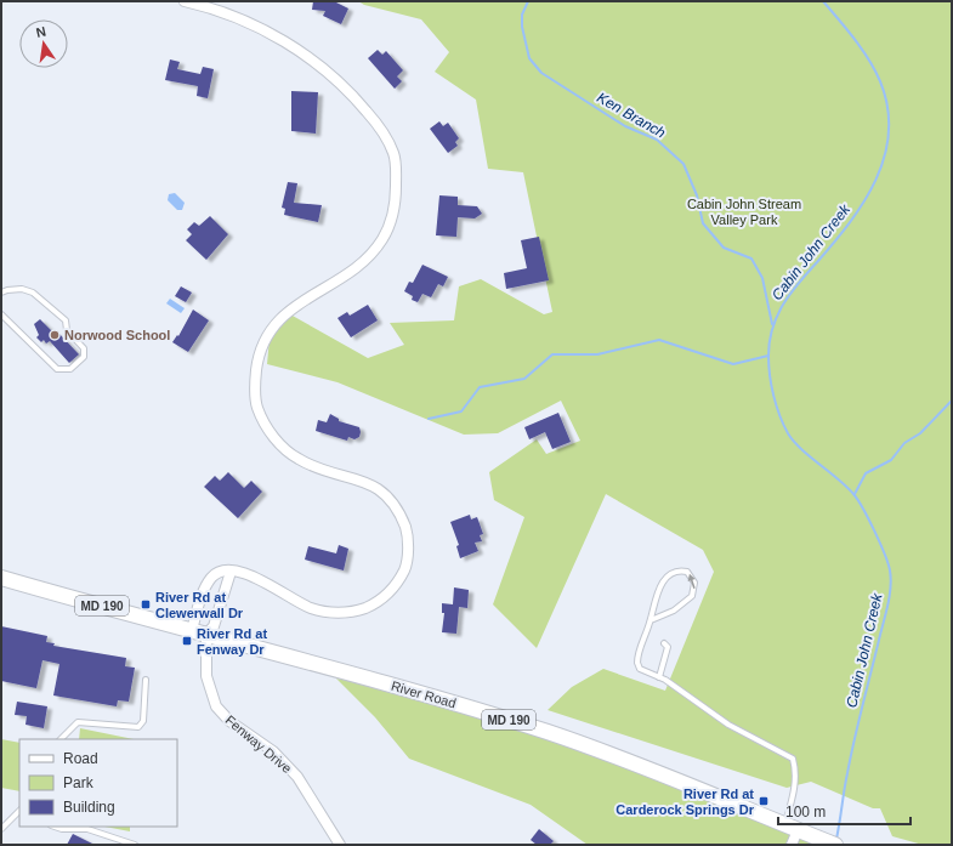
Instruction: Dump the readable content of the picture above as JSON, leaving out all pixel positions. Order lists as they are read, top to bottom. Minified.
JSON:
{"streets":{"main road":["MD 190","River Road"],"street":["Fenway Drive"]},"crossings":[["River Road","Fenway Drive"]],"water":["Ken Branch","Cabin John Creek"],"parks":["Cabin John Stream Valley Park"],"places":{"other":["Norwood School"],"transit":["River Rd at Clewerwall Dr","River Rd at Fenway Dr","River Rd at Carderock Springs Dr"]},"legend":["Road","Park","Building"],"scale_bar":"100 m","north":"top"}
